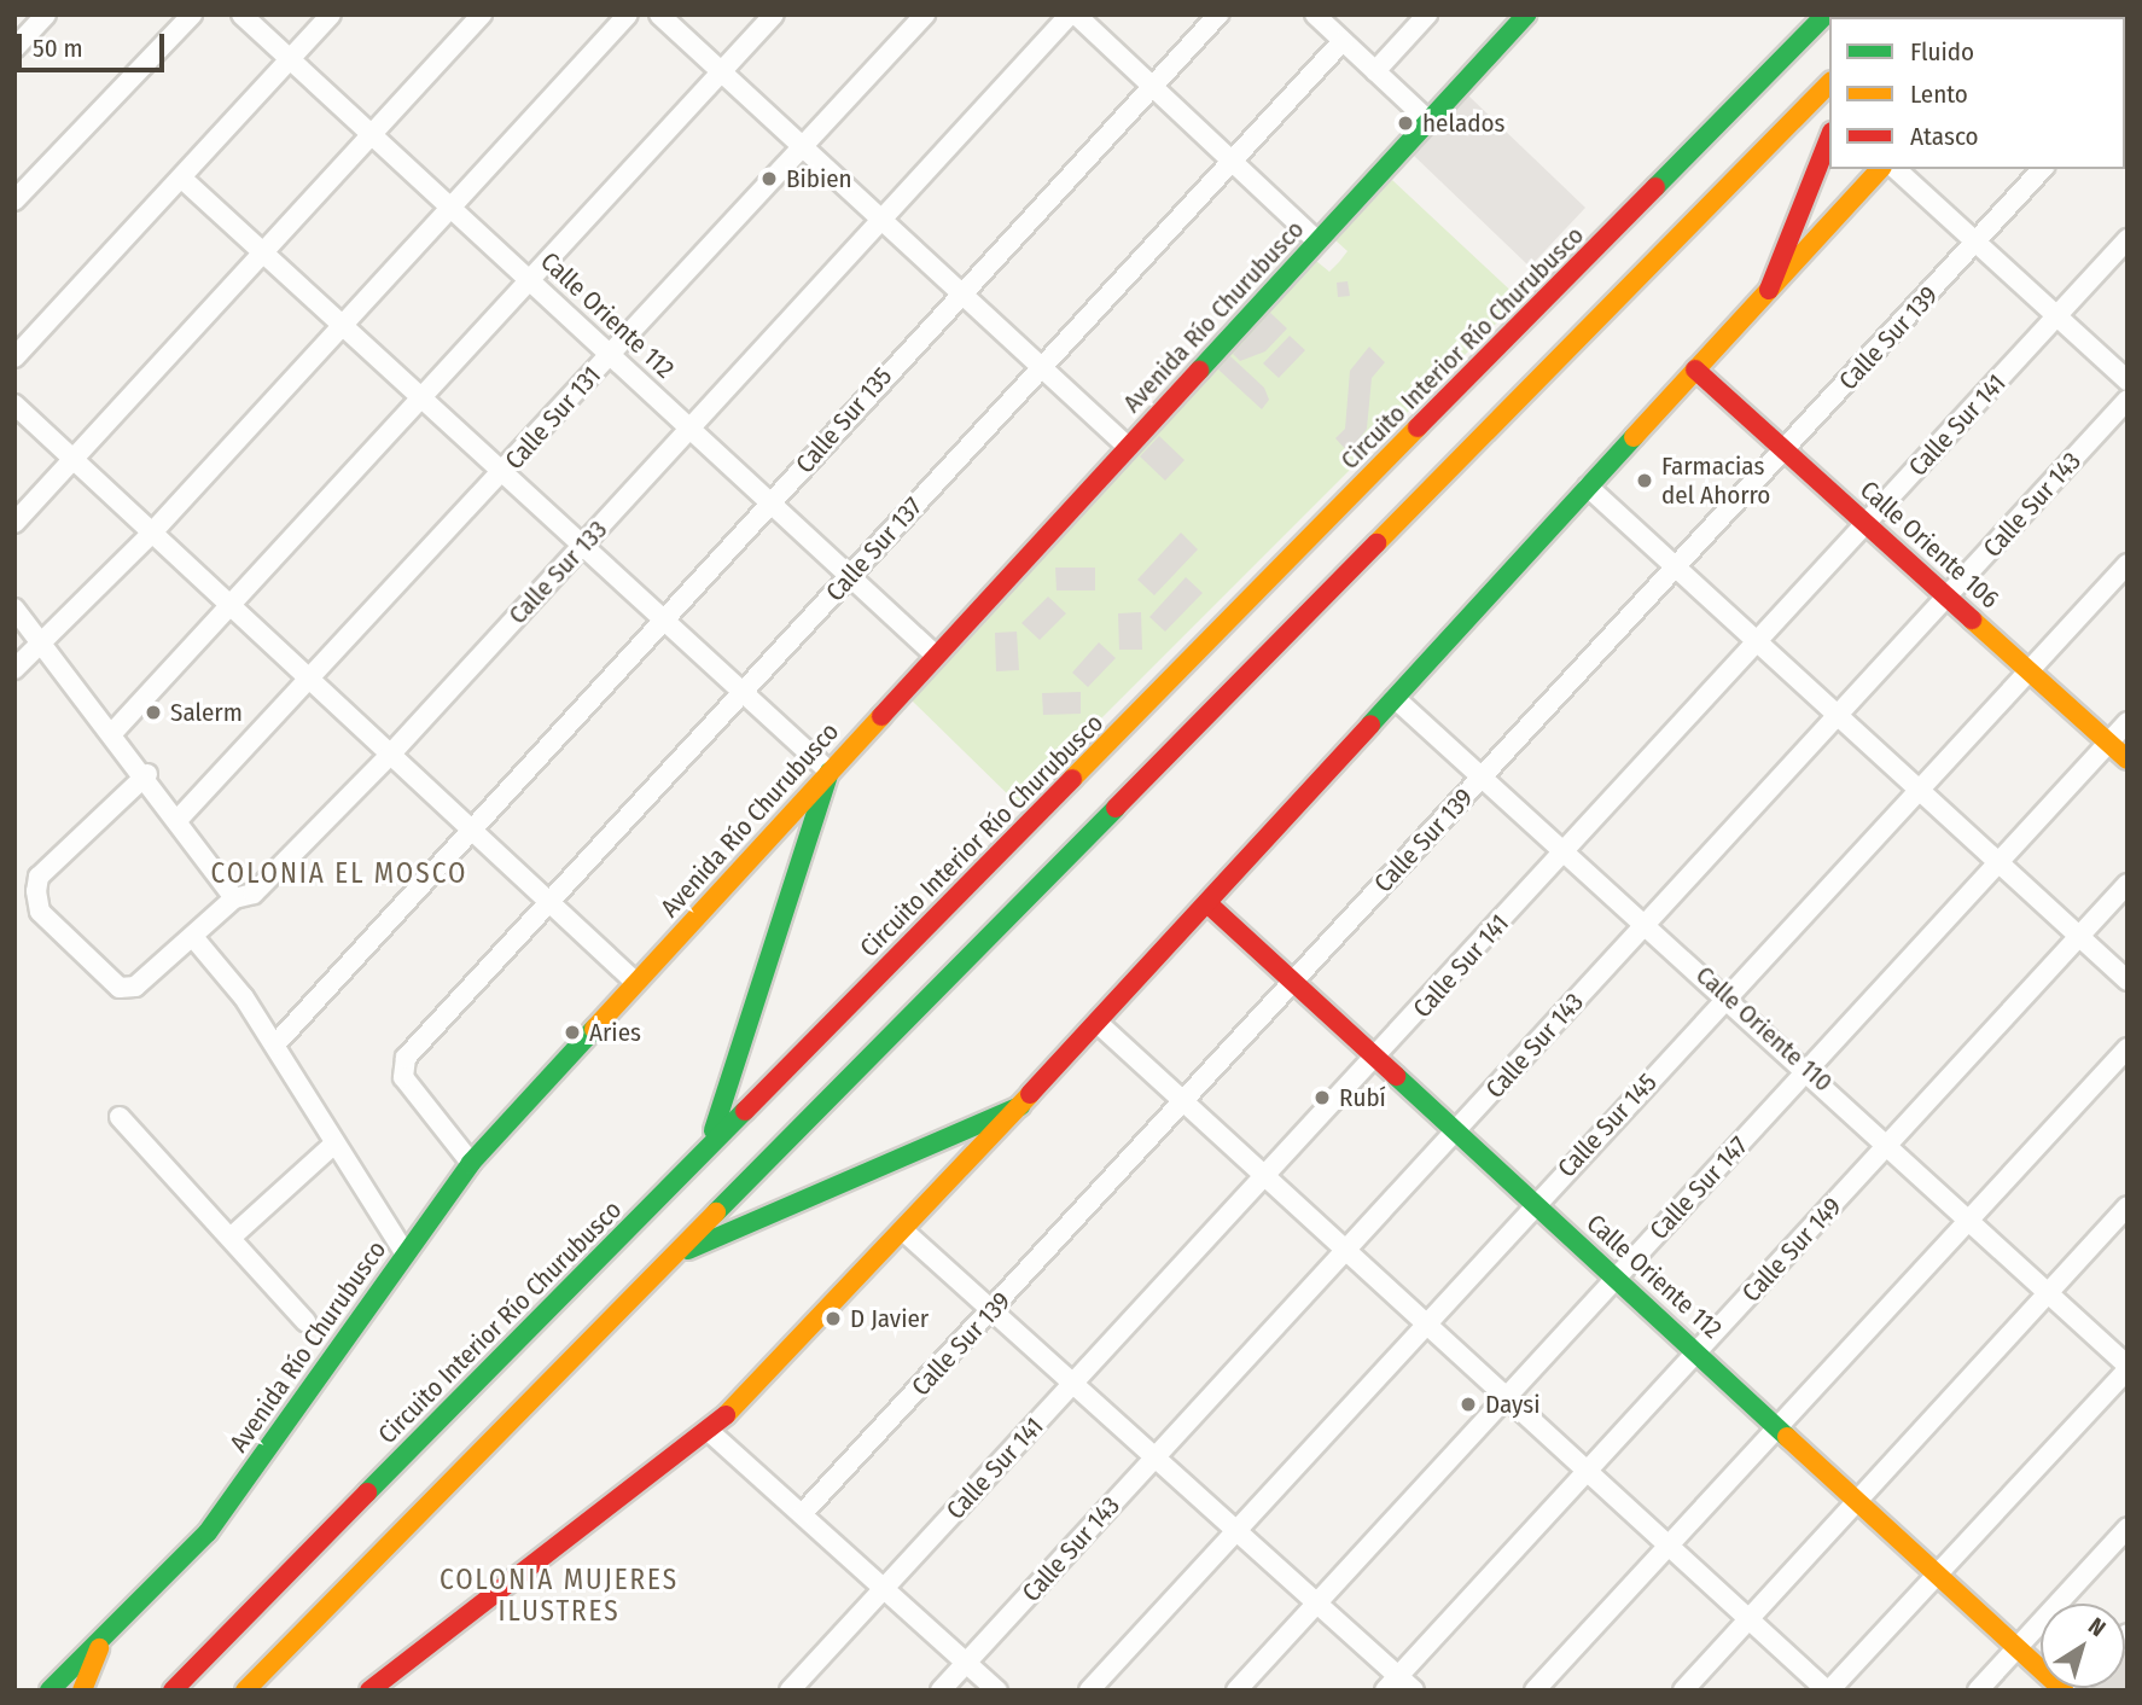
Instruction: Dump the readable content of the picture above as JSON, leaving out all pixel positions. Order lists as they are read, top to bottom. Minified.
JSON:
{"streets":{"main road":["Calle Oriente 112","Avenida Río Churubusco","Circuito Interior Río Churubusco","Calle Oriente 106"],"street":["Calle Sur 139","Calle Sur 131","Calle Sur 135","Calle Sur 141","Calle Sur 143","Calle Sur 137","Calle Sur 133","Calle Oriente 110","Calle Sur 145","Calle Sur 147","Calle Sur 149"]},"crossings":[["Calle Oriente 112","Avenida Río Churubusco"],["Calle Oriente 112","Calle Sur 139"],["Calle Oriente 112","Calle Sur 131"],["Calle Oriente 112","Calle Sur 135"],["Calle Oriente 112","Calle Sur 141"],["Calle Oriente 112","Calle Sur 143"],["Calle Oriente 112","Calle Sur 137"],["Calle Oriente 112","Calle Sur 133"],["Calle Oriente 112","Calle Sur 145"],["Calle Oriente 112","Calle Sur 147"],["Calle Oriente 112","Calle Sur 149"],["Avenida Río Churubusco","Calle Sur 137"],["Calle Sur 139","Calle Oriente 106"],["Calle Sur 139","Calle Oriente 110"],["Calle Sur 141","Calle Oriente 106"],["Calle Sur 141","Calle Oriente 110"],["Calle Sur 143","Calle Oriente 106"],["Calle Sur 143","Calle Oriente 110"],["Calle Oriente 106","Calle Sur 145"],["Calle Oriente 106","Calle Sur 147"],["Calle Oriente 110","Calle Sur 145"],["Calle Oriente 110","Calle Sur 147"],["Calle Oriente 110","Calle Sur 149"]],"districts":["COLONIA EL MOSCO","COLONIA MUJERES ILUSTRES"],"places":["helados","Bibien","Farmacias del Ahorro","Salerm","Aries","Rubí","D Javier","Daysi"],"legend":["Fluido","Lento","Atasco"],"scale_bar":"50 m","north":"top right"}
